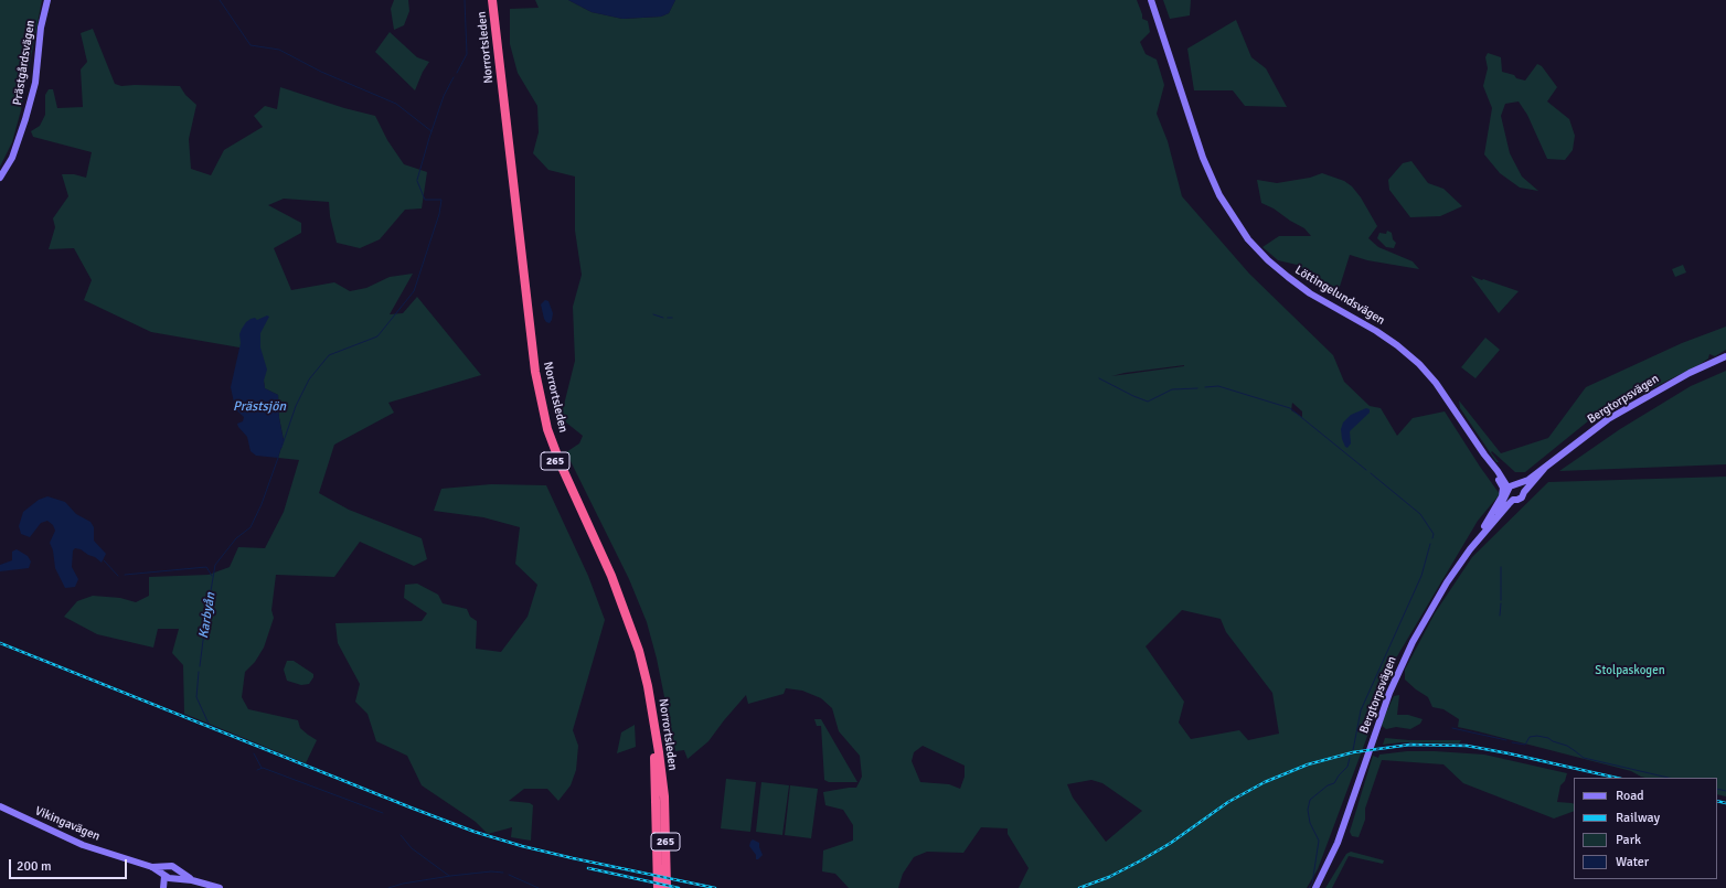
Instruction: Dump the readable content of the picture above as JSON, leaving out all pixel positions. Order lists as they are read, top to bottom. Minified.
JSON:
{"streets":{"highway":["Norrortsleden","265"],"main road":["Prästgårdsvägen","Löttingelundsvägen","Bergtorpsvägen","Vikingavägen"]},"crossings":[["Löttingelundsvägen","Bergtorpsvägen"]],"water":["Prästsjön","Karbyån"],"parks":["Stolpaskogen"],"legend":["Road","Railway","Park","Water"],"scale_bar":"200 m"}
